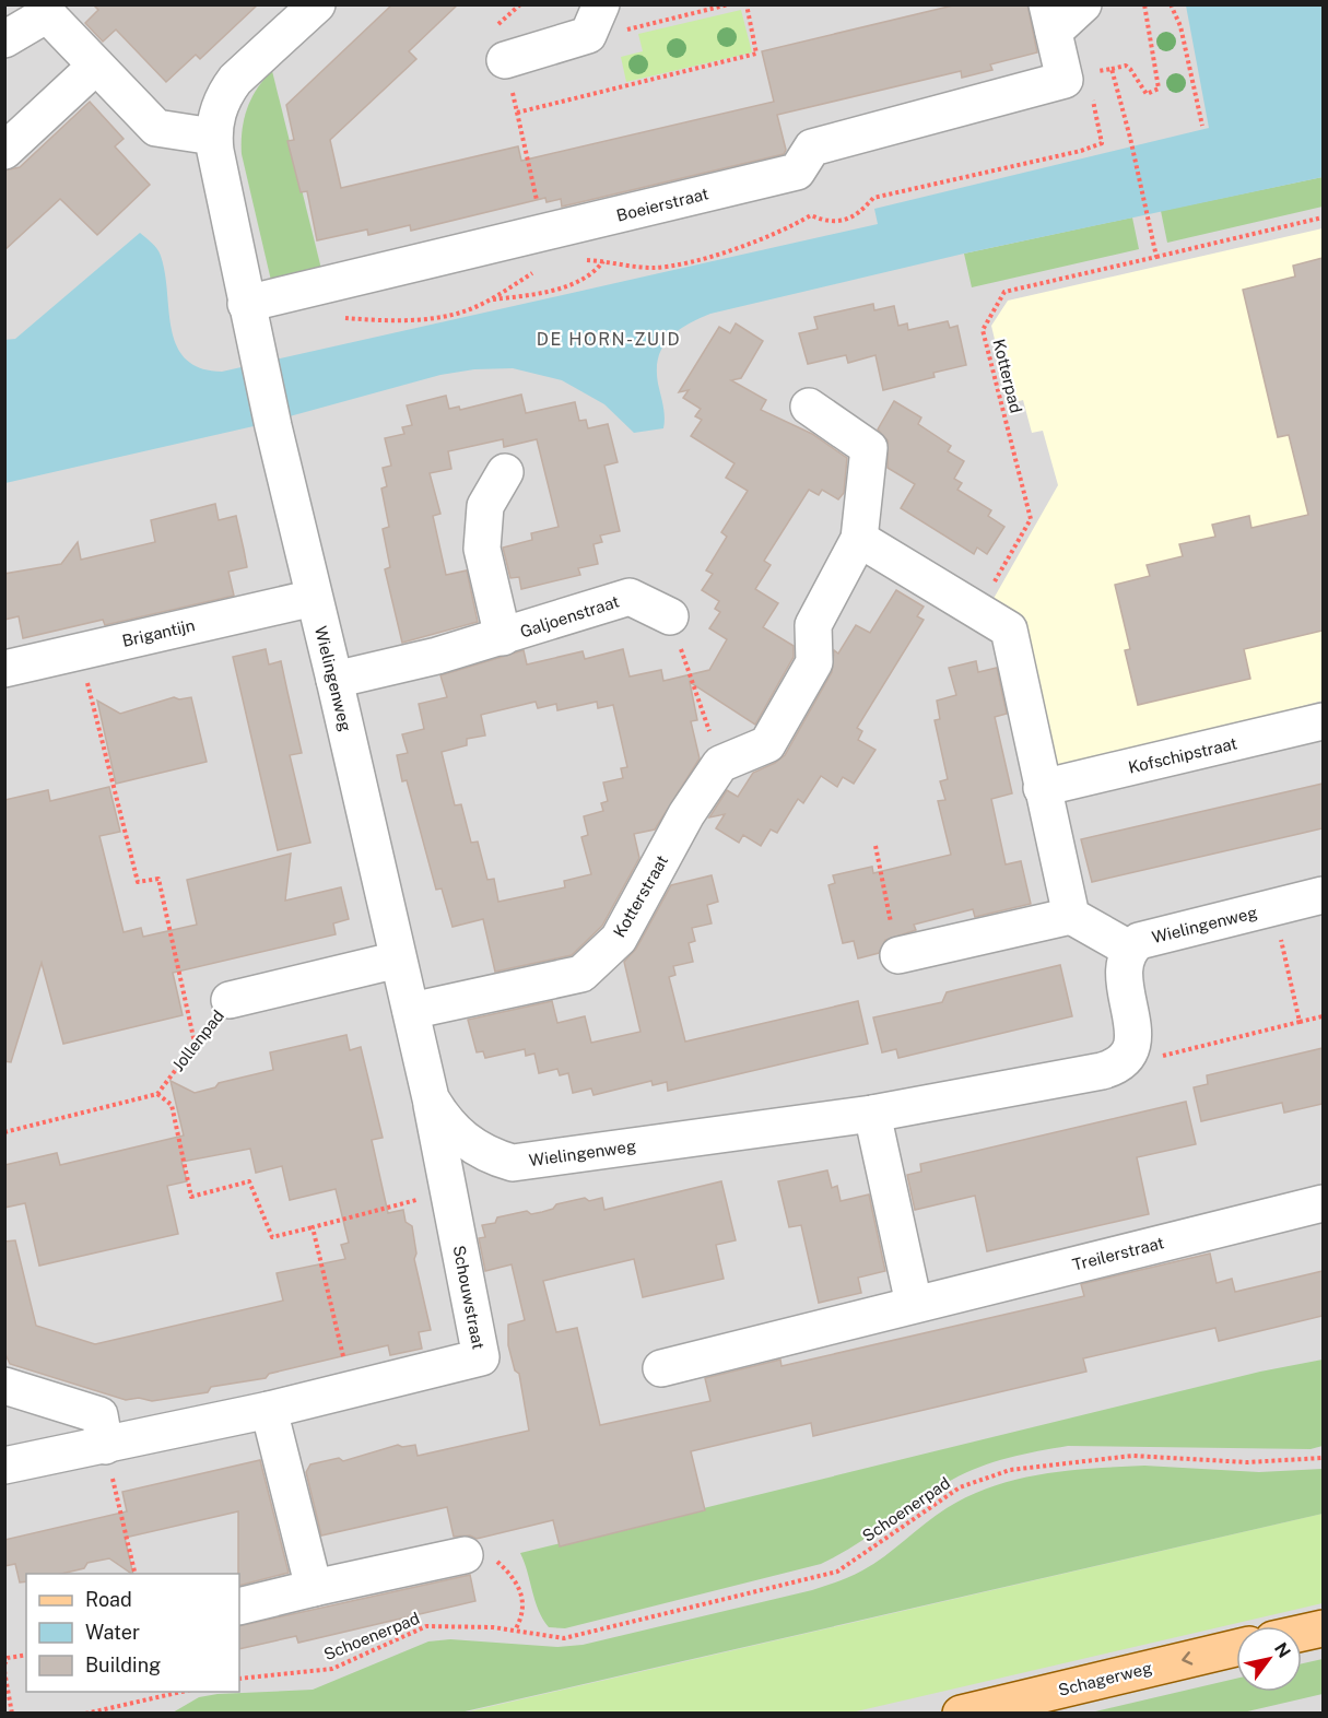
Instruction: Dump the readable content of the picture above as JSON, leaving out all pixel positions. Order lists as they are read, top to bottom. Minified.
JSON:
{"streets":{"main road":["Schagerweg"],"street":["Boeierstraat","Galjoenstraat","Brigantijn","Wielingenweg","Kofschipstraat","Kotterstraat","Jollenpad","Treilerstraat","Schouwstraat"],"path":["Kotterpad","Schoenerpad"]},"crossings":[["Boeierstraat","Wielingenweg"],["Galjoenstraat","Wielingenweg"],["Brigantijn","Wielingenweg"],["Wielingenweg","Kotterstraat"],["Wielingenweg","Jollenpad"],["Wielingenweg","Schouwstraat"]],"one_way":["Schagerweg"],"districts":["DE HORN-ZUID"],"legend":["Road","Water","Building"],"north":"top right"}
